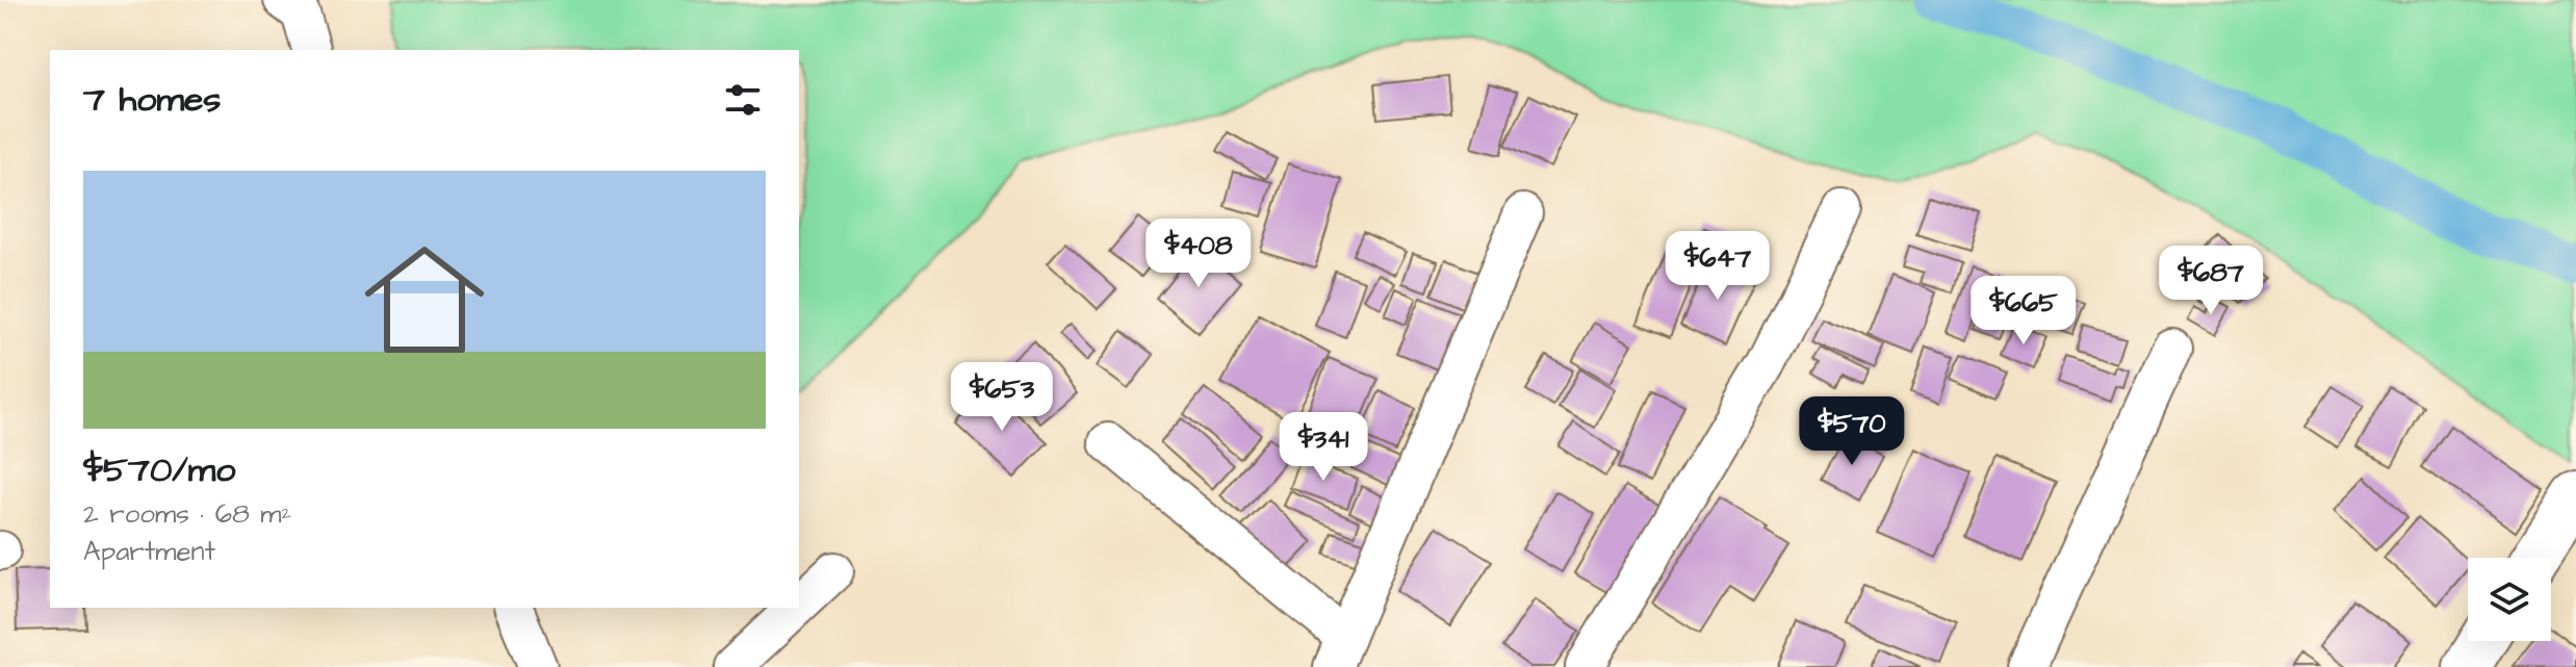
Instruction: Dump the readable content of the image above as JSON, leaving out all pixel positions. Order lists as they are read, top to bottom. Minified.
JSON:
{"page":{"heading":"7 homes","list":[{"name":"$570/mo","note":"2 rooms · 68 m² · Apartment"}],"price":["$408","$647","$687","$665","$653","$570","$341"]}}
